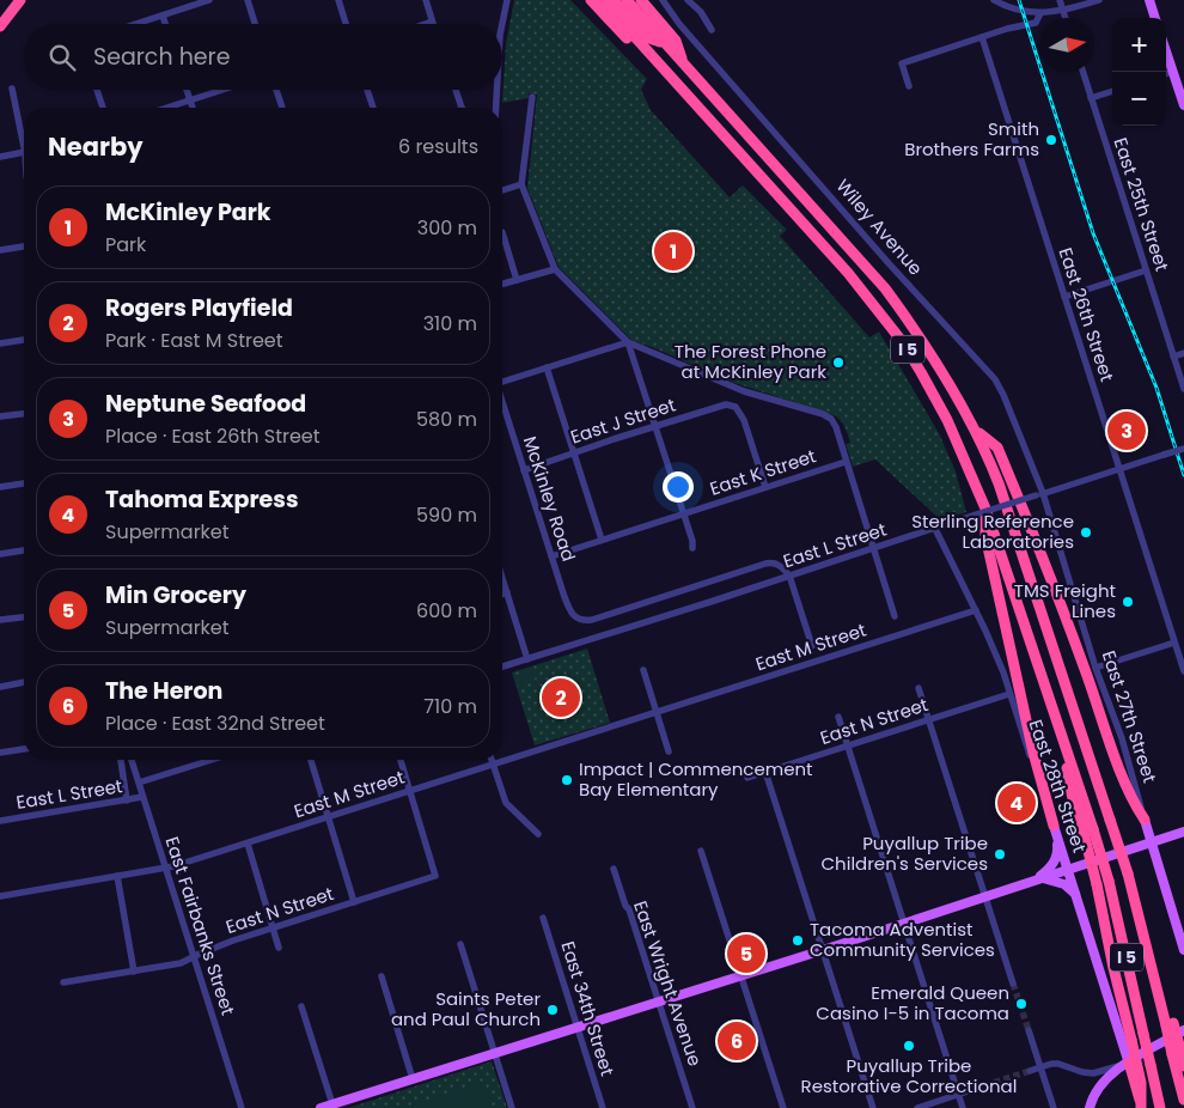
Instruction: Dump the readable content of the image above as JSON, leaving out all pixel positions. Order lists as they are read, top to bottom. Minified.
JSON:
{"streets":{"highway":["I 5"],"main road":["East 27th Street","East 28th Street"],"street":["East 25th Street","Wiley Avenue","East 26th Street","East J Street","East K Street","McKinley Road","East L Street","East M Street","East N Street","East Fairbanks Street","East Wright Avenue","East 34th Street"]},"crossings":[["Wiley Avenue","East L Street"],["Wiley Avenue","East 27th Street"],["East 26th Street","East L Street"],["East J Street","East K Street"],["East J Street","McKinley Road"],["East K Street","McKinley Road"],["McKinley Road","East L Street"],["East L Street","East 27th Street"],["East L Street","East 28th Street"],["East L Street","East Fairbanks Street"],["East M Street","East N Street"],["East M Street","East 28th Street"],["East M Street","East Fairbanks Street"],["East N Street","East 28th Street"],["East N Street","East Fairbanks Street"]],"places":["Smith Brothers Farms","The Forest Phone at McKinley Park","Sterling Reference Laboratories","TMS Freight Lines","Impact | Commencement Bay Elementary","Puyallup Tribe Children's Services","Tacoma Adventist Community Services","Emerald Queen Casino I-5 in Tacoma","Saints Peter and Paul Church","Puyallup Tribe Restorative Correctional"],"north":"right","page":{"map_buttons":["+","−"],"search":"Search here","heading":["Nearby","6 results"],"list":[{"mark":"1","name":"McKinley Park","note":"Park","value":"300 m"},{"mark":"2","name":"Rogers Playfield","note":"Park · East M Street","value":"310 m"},{"mark":"3","name":"Neptune Seafood","note":"Place · East 26th Street","value":"580 m"},{"mark":"4","name":"Tahoma Express","note":"Supermarket","value":"590 m"},{"mark":"5","name":"Min Grocery","note":"Supermarket","value":"600 m"},{"mark":"6","name":"The Heron","note":"Place · East 32nd Street","value":"710 m"}],"pins":["1","3","2","4","5","6"]}}
